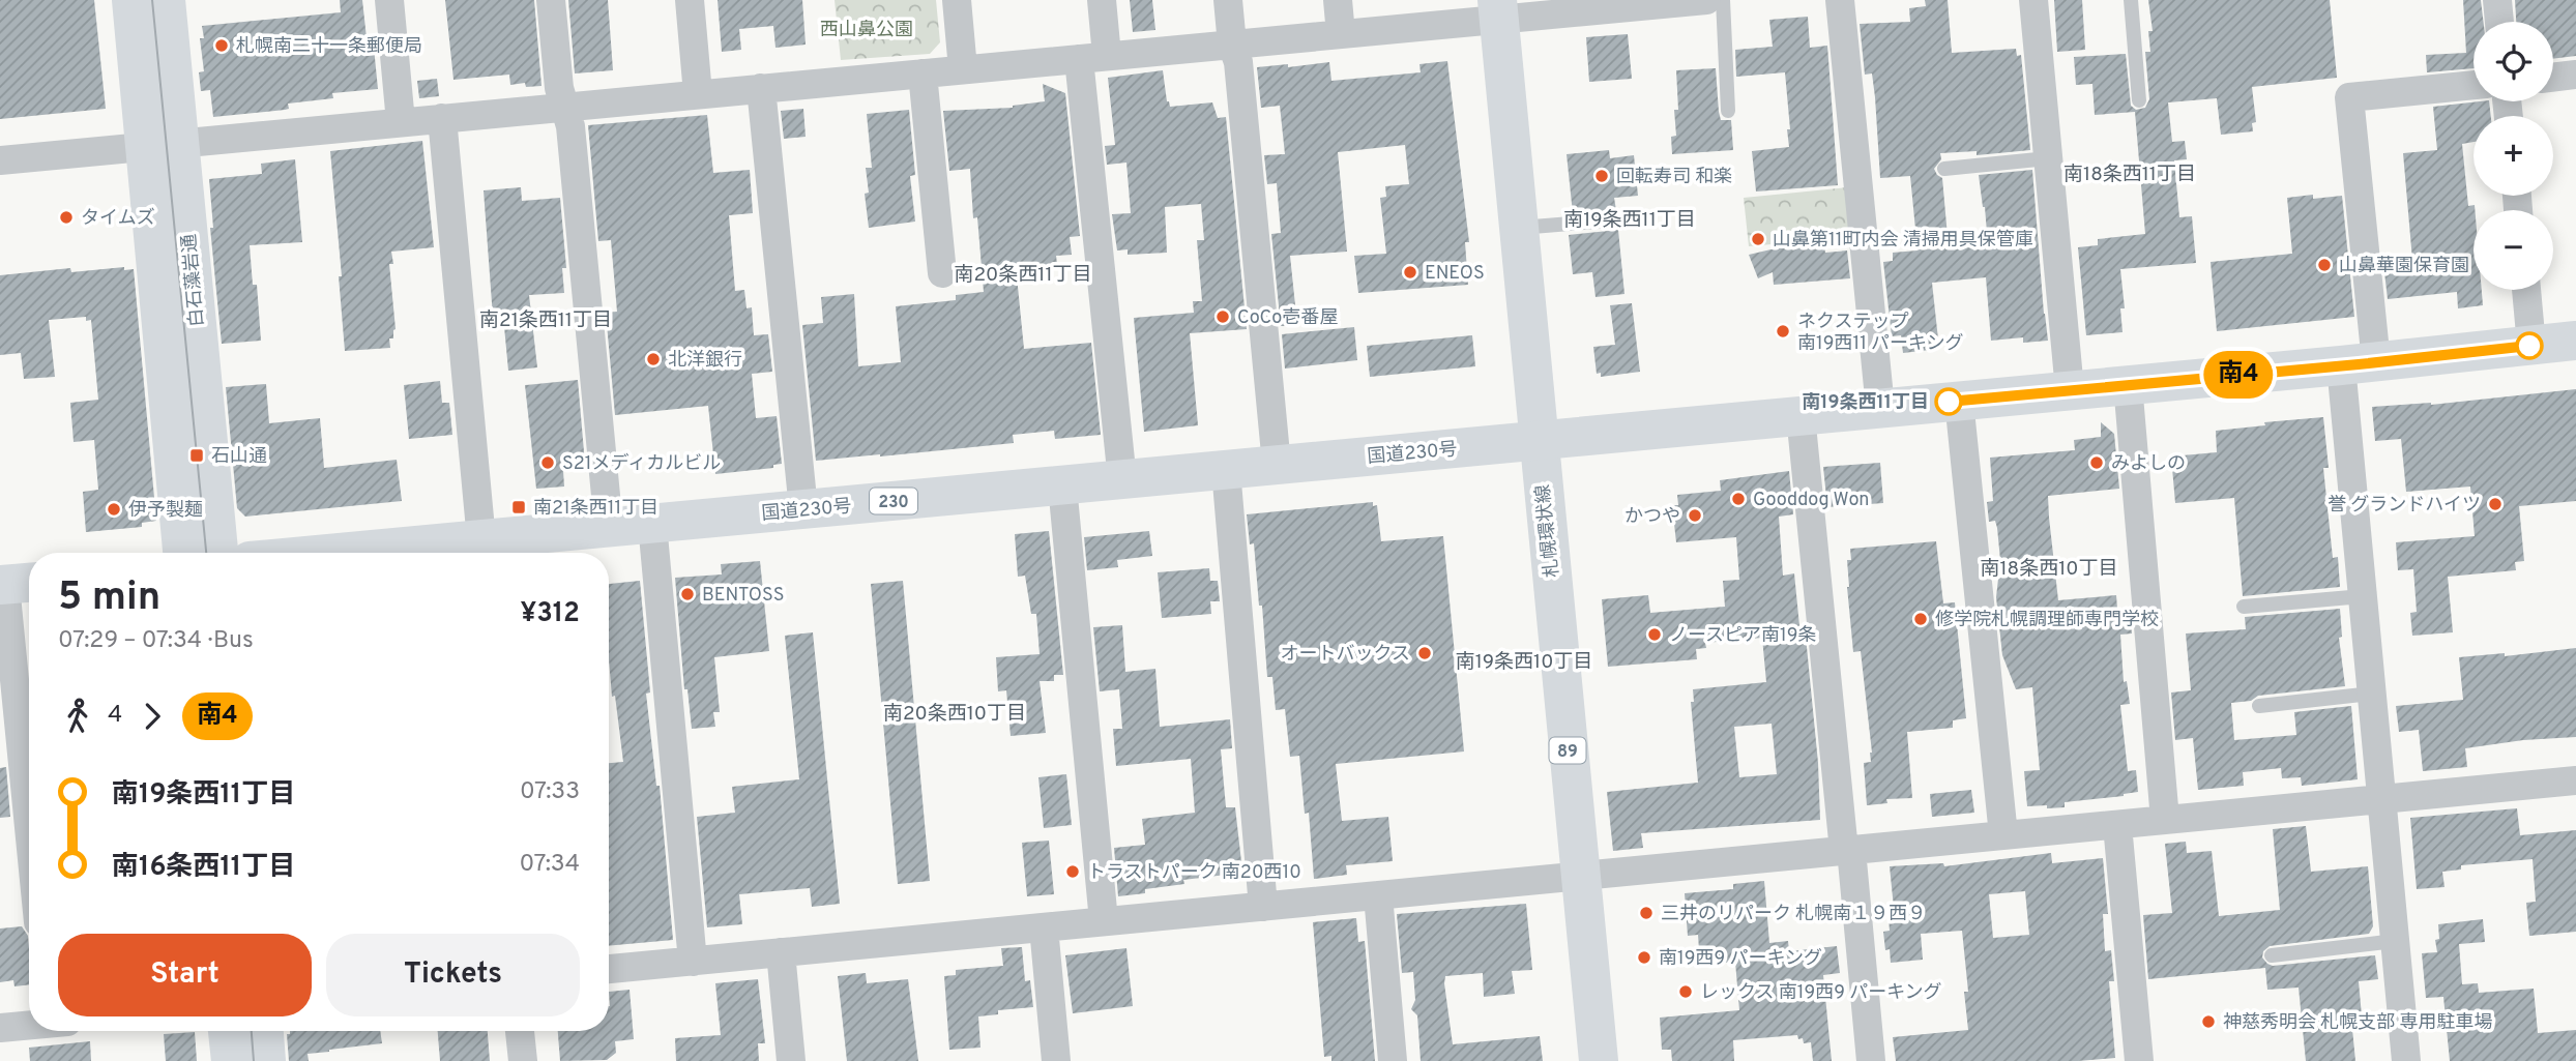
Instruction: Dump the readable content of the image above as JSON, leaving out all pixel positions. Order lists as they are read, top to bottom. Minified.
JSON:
{"streets":{"main road":["白石藻岩通","国道230号","230","札幌環状線","89"]},"crossings":[["国道230号","札幌環状線"]],"districts":["南18条西11丁目","南19条西11丁目","南20条西11丁目","南21条西11丁目","南18条西10丁目","南19条西10丁目","南20条西10丁目"],"parks":["西山鼻公園"],"places":{"other":["札幌南二十一条郵便局","回転寿司 和楽","タイムズ","山鼻第11町内会 清掃用具保管庫","山鼻華園保育園","ENEOS","CoCo壱番屋","ネクステップ 南19西11 パーキング","北洋銀行","南19条西11丁目","S21メディカルビル","みよしの","Gooddog Won","誉 グランドハイツ","伊予製麺","かつや","BENTOSS","修学院札幌調理師専門学校","ノースピア南19条","オートバックス","トラストパーク 南20西10","三井のリパーク 札幌南１９西９","南19西9 パーキング","レックス 南19西9 パーキング","神慈秀明会 札幌支部 専用駐車場"],"transit":["石山通","南21条西11丁目"]},"lines":["bus line 南4"],"page":{"on_map":"南4","map_buttons":["+","−"],"heading":["5 min","07:29 – 07:34 · Bus","¥312"],"legs":["4","南4"],"list":[{"name":"南19条西11丁目","value":"07:33"},{"name":"南16条西11丁目","value":"07:34"}],"buttons":["Start","Tickets"]}}
